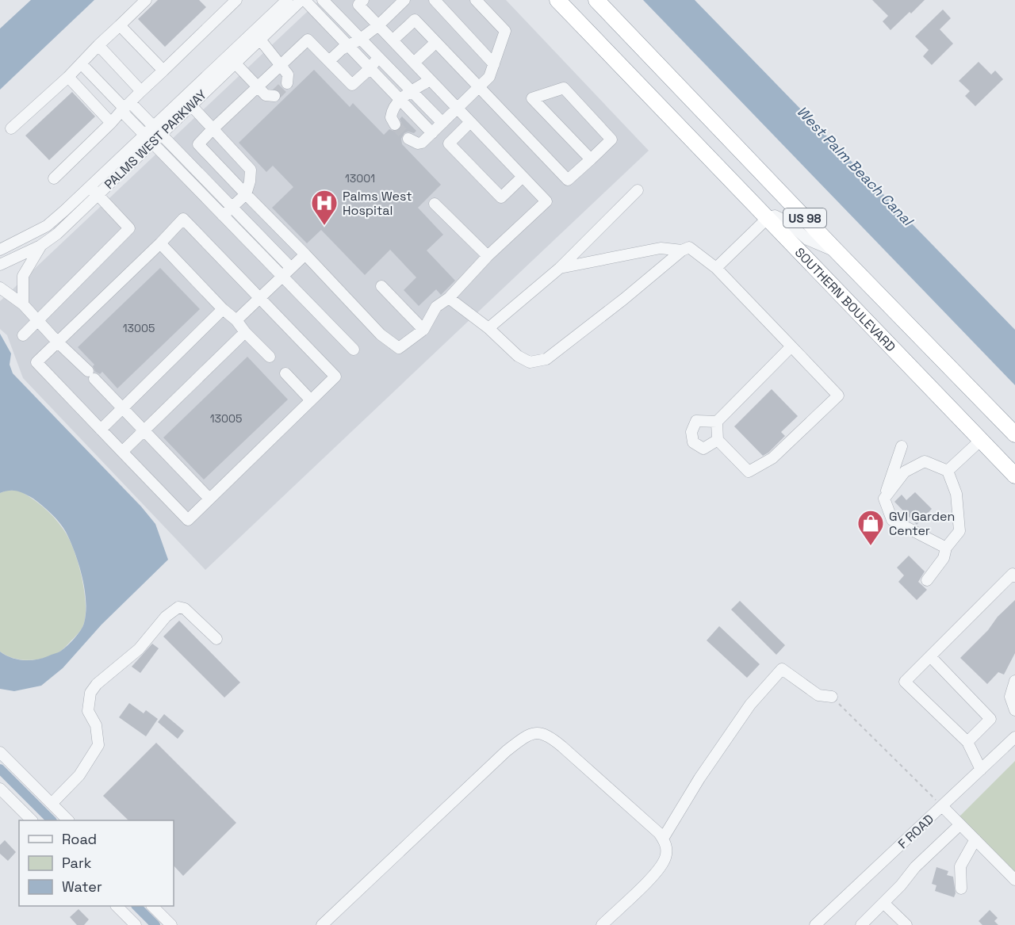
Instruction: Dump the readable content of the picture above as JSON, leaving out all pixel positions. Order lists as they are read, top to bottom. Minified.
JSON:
{"streets":{"highway":["US 98","SOUTHERN BOULEVARD"],"street":["PALMS WEST PARKWAY","F ROAD"]},"water":["West Palm Beach Canal"],"places":{"hospital":["Palms West Hospital"],"shop":["GVI Garden Center"]},"house_numbers":["13001","13005","13005"],"legend":["Road","Park","Water"]}
